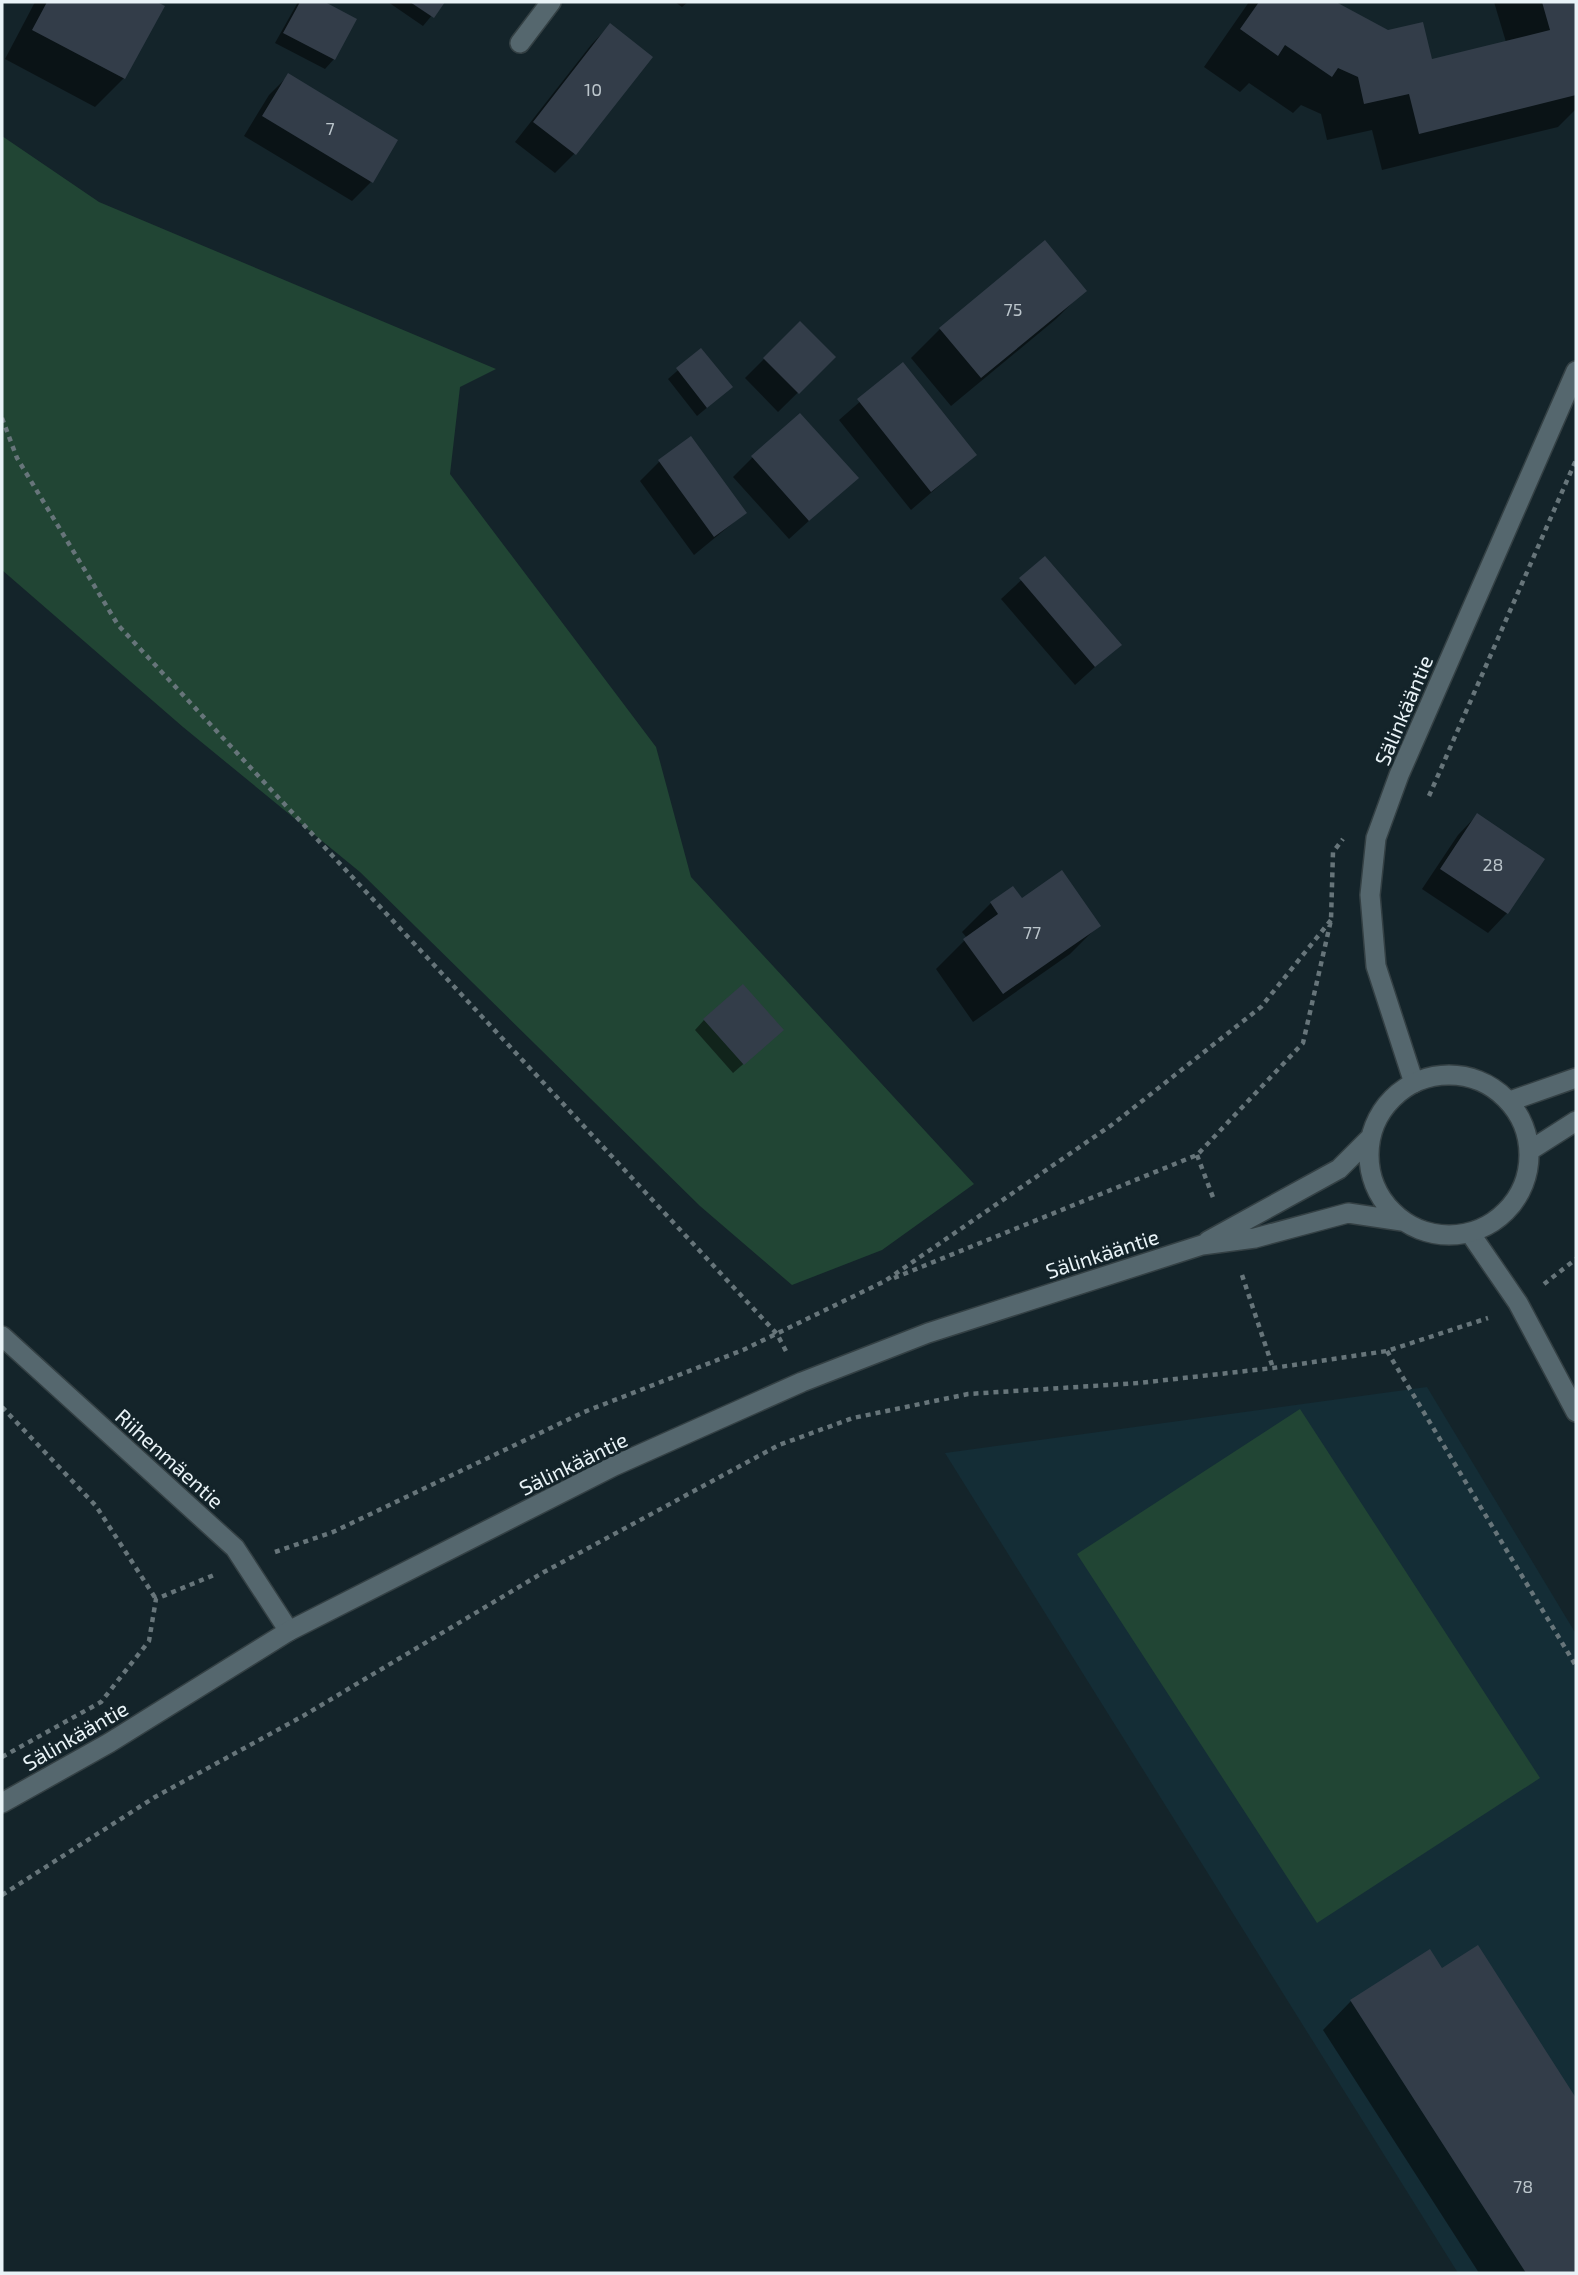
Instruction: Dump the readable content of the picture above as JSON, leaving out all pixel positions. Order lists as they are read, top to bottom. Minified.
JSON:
{"streets":{"main road":["Sälinkääntie","Riihenmäentie"]},"crossings":[["Sälinkääntie","Riihenmäentie"]],"house_numbers":["10","7","75","28","77","78"]}
